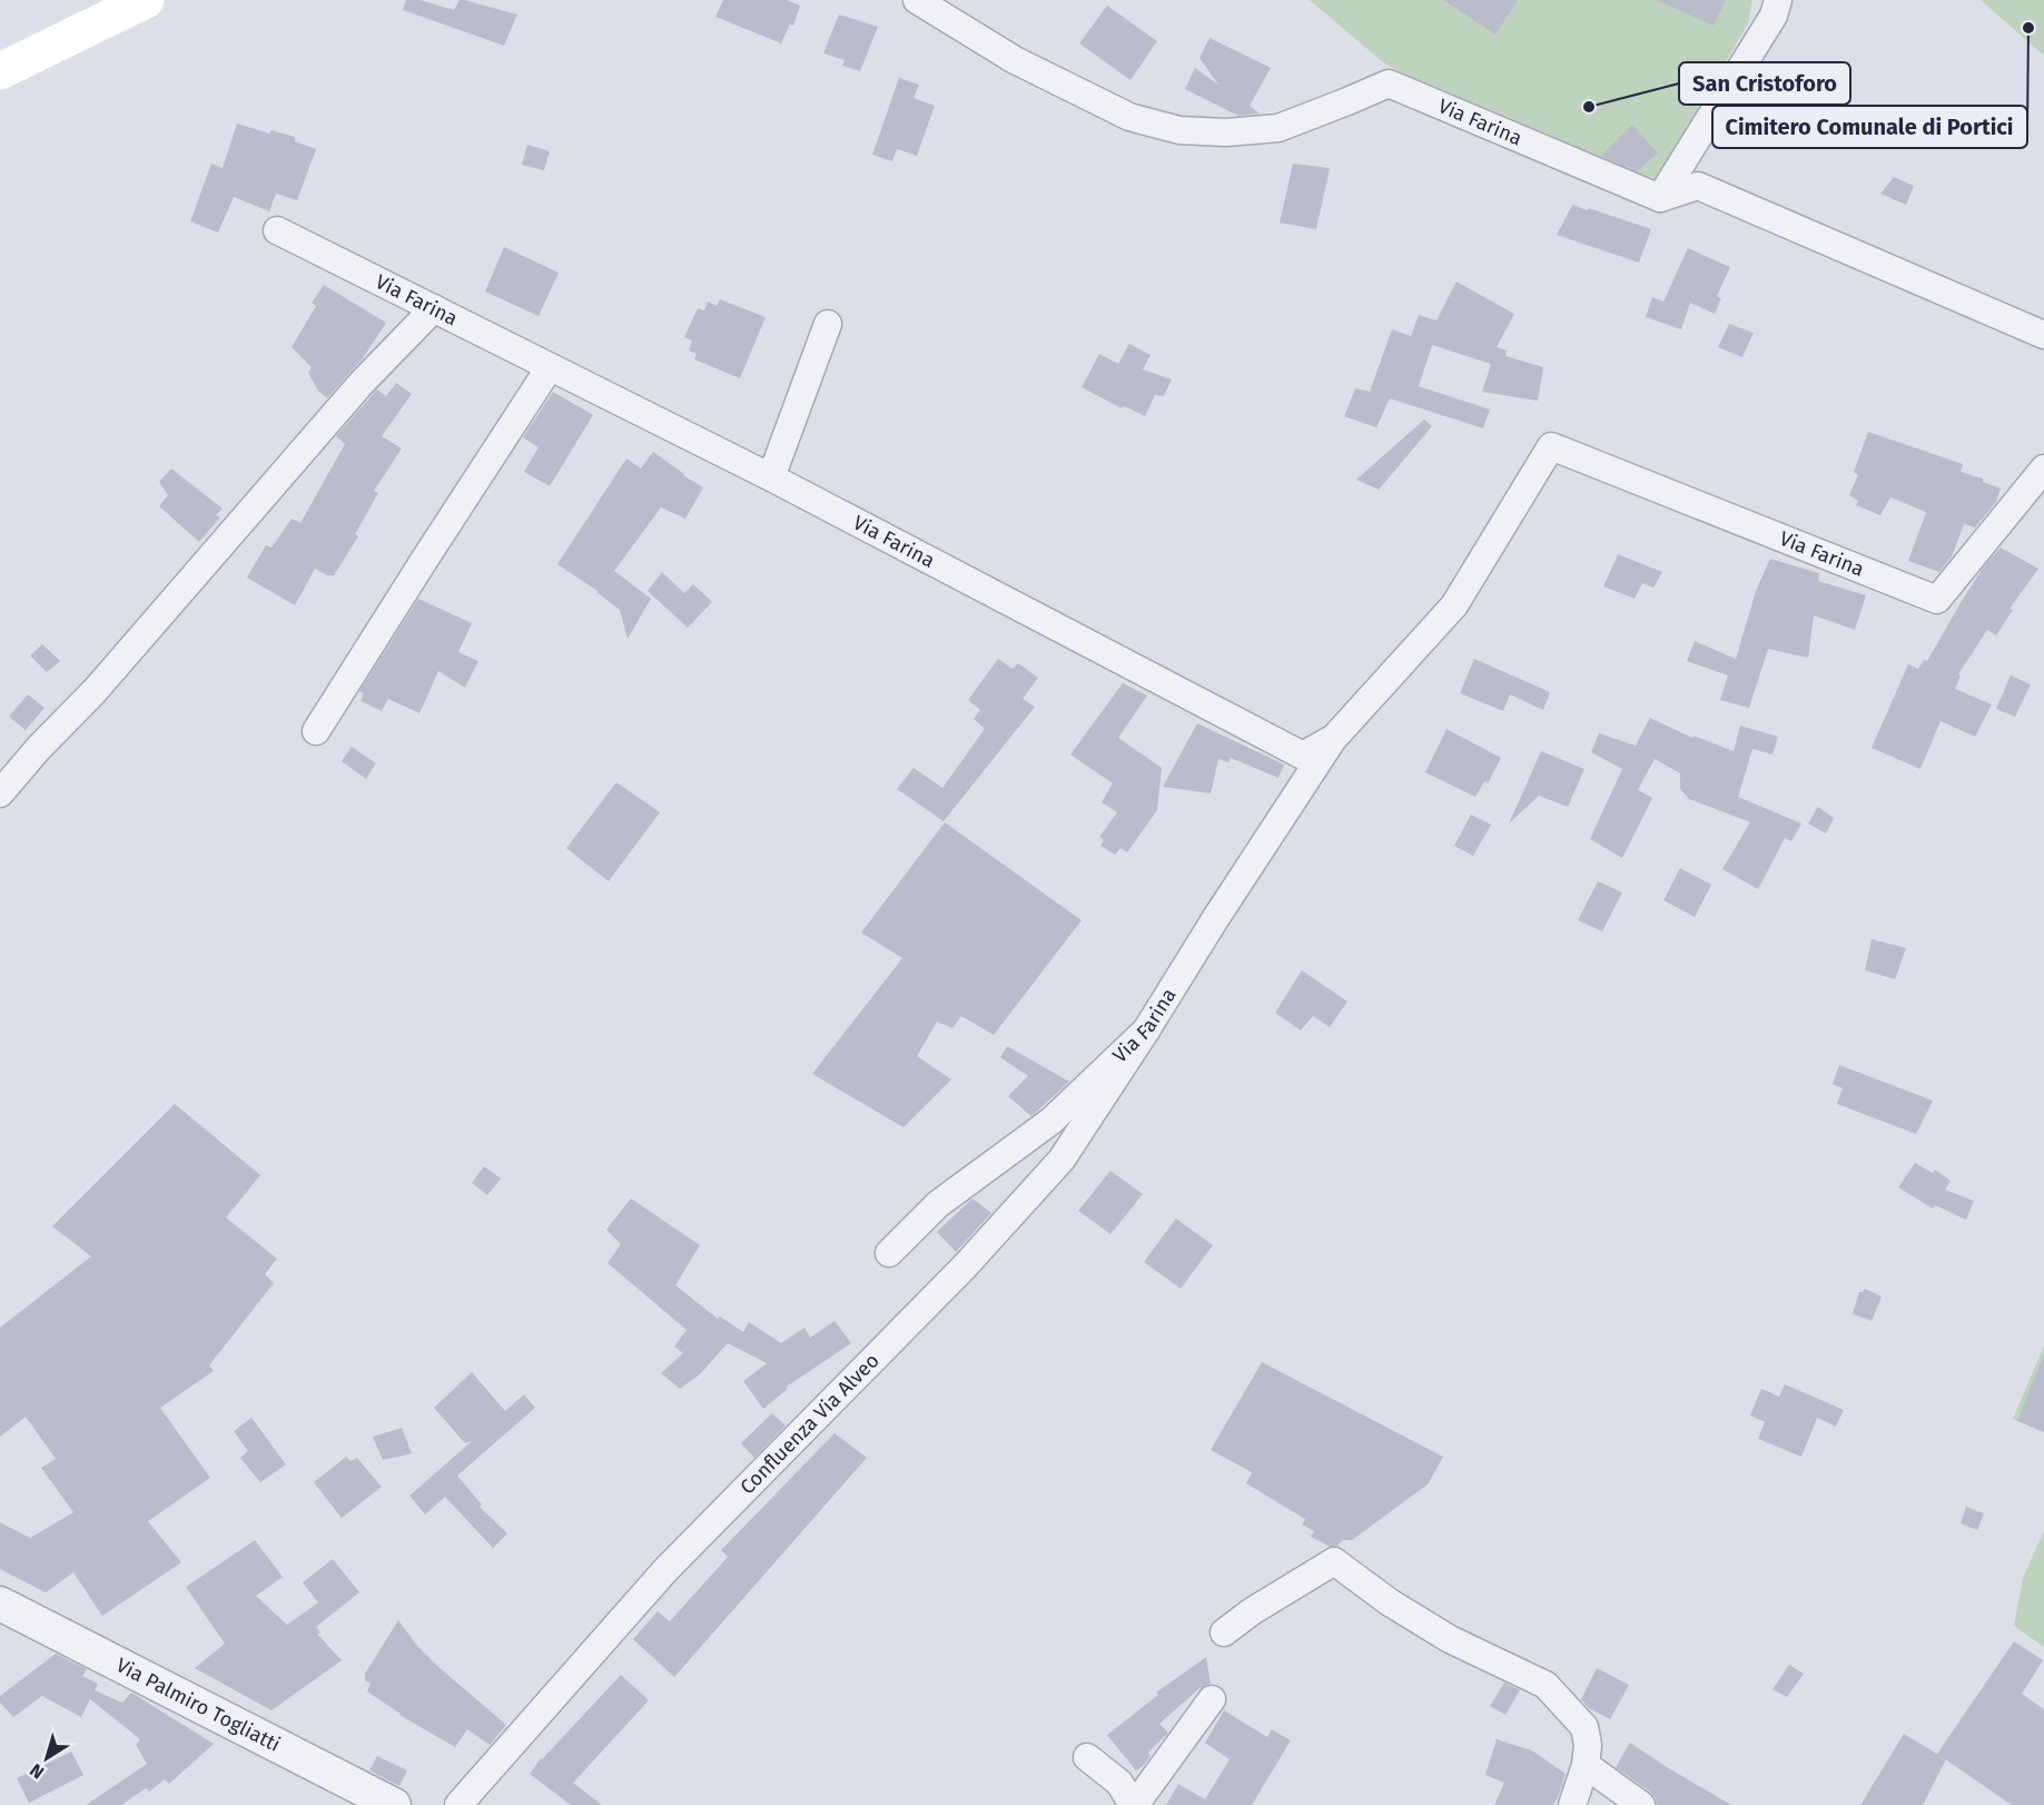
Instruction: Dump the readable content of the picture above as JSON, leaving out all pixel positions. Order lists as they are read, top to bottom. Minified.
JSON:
{"streets":{"street":["Via Farina","Confluenza Via Alveo","Via Palmiro Togliatti"]},"crossings":[["Via Farina","Confluenza Via Alveo"]],"places":["Cimitero Comunale di Portici","San Cristoforo"],"north":"bottom left"}
